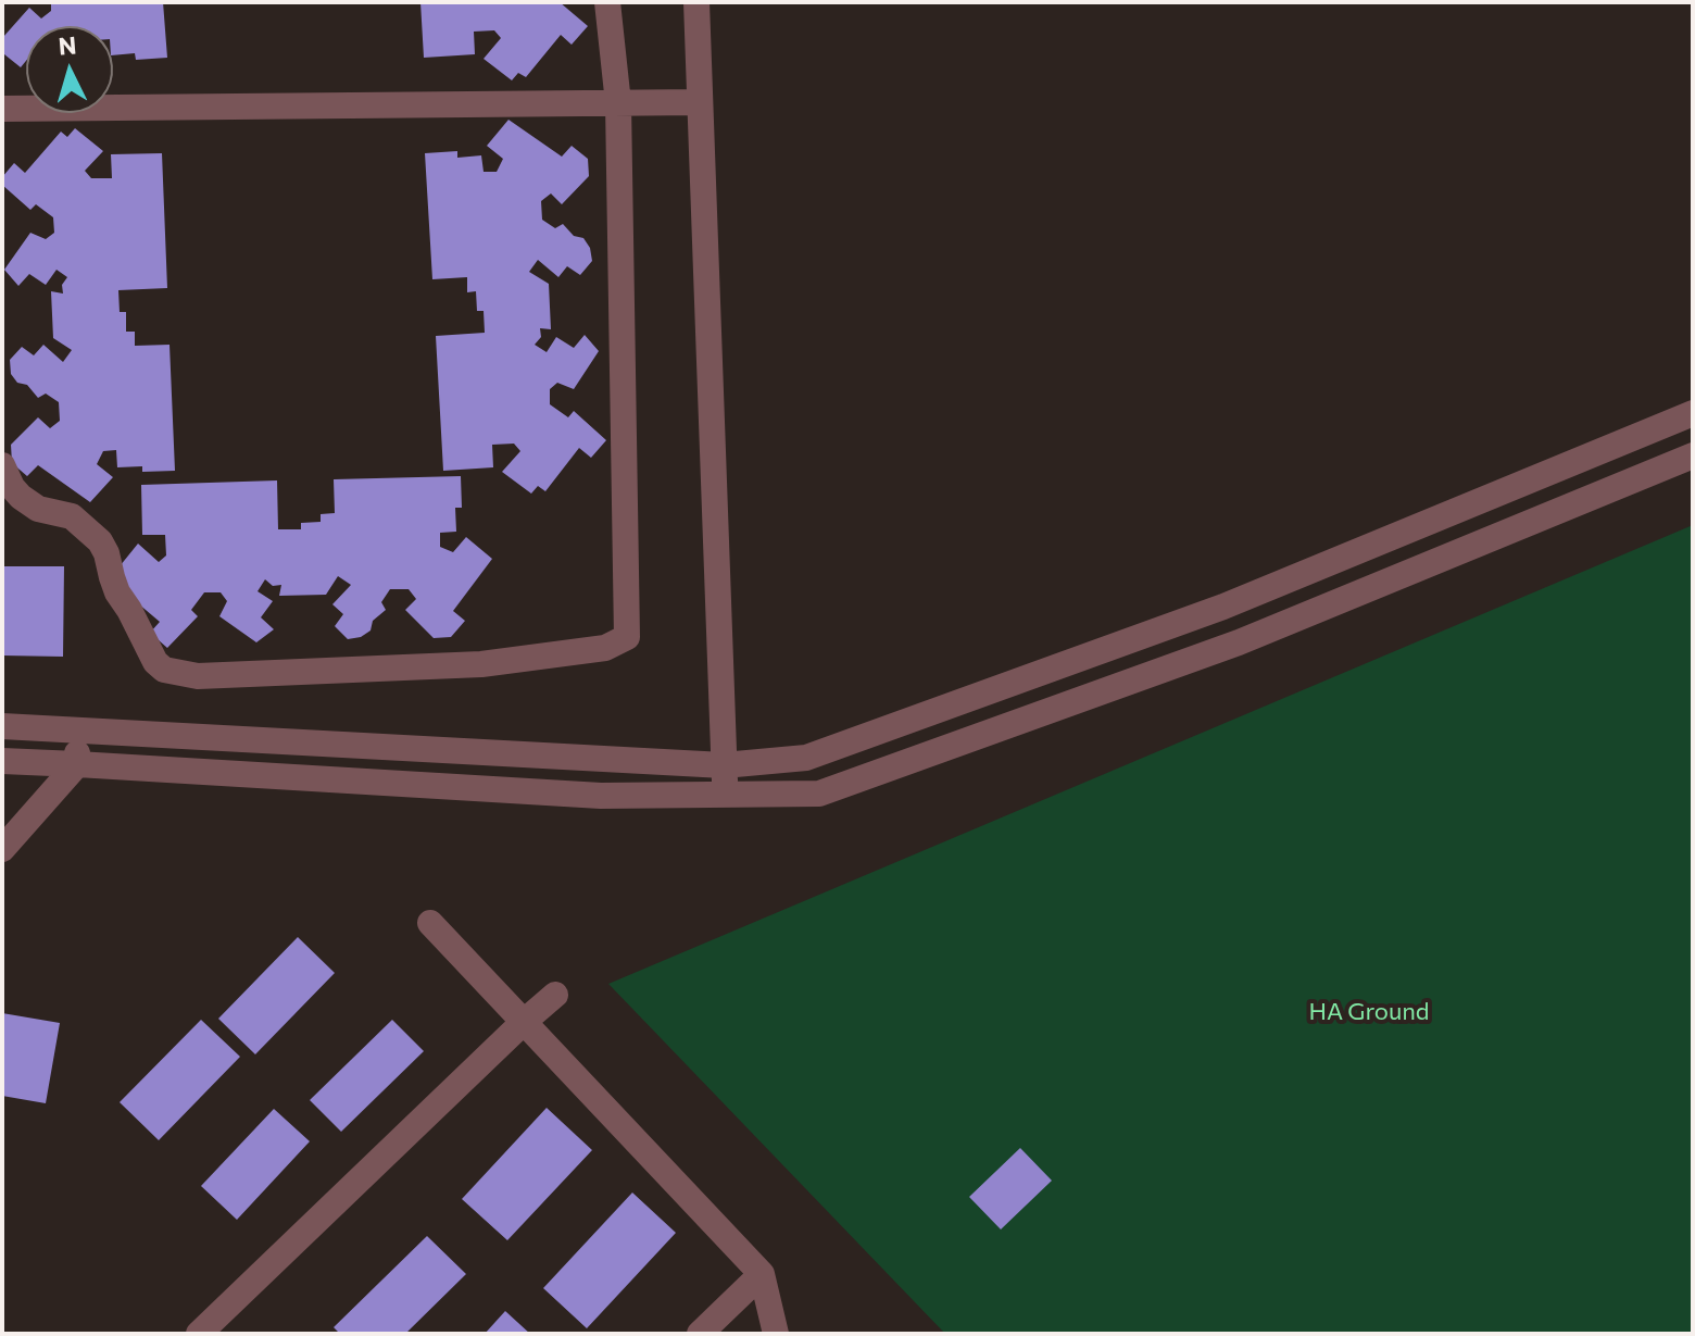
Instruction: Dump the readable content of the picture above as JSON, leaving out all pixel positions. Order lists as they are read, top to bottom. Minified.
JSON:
{"parks":["HA Ground"],"north":"top"}
